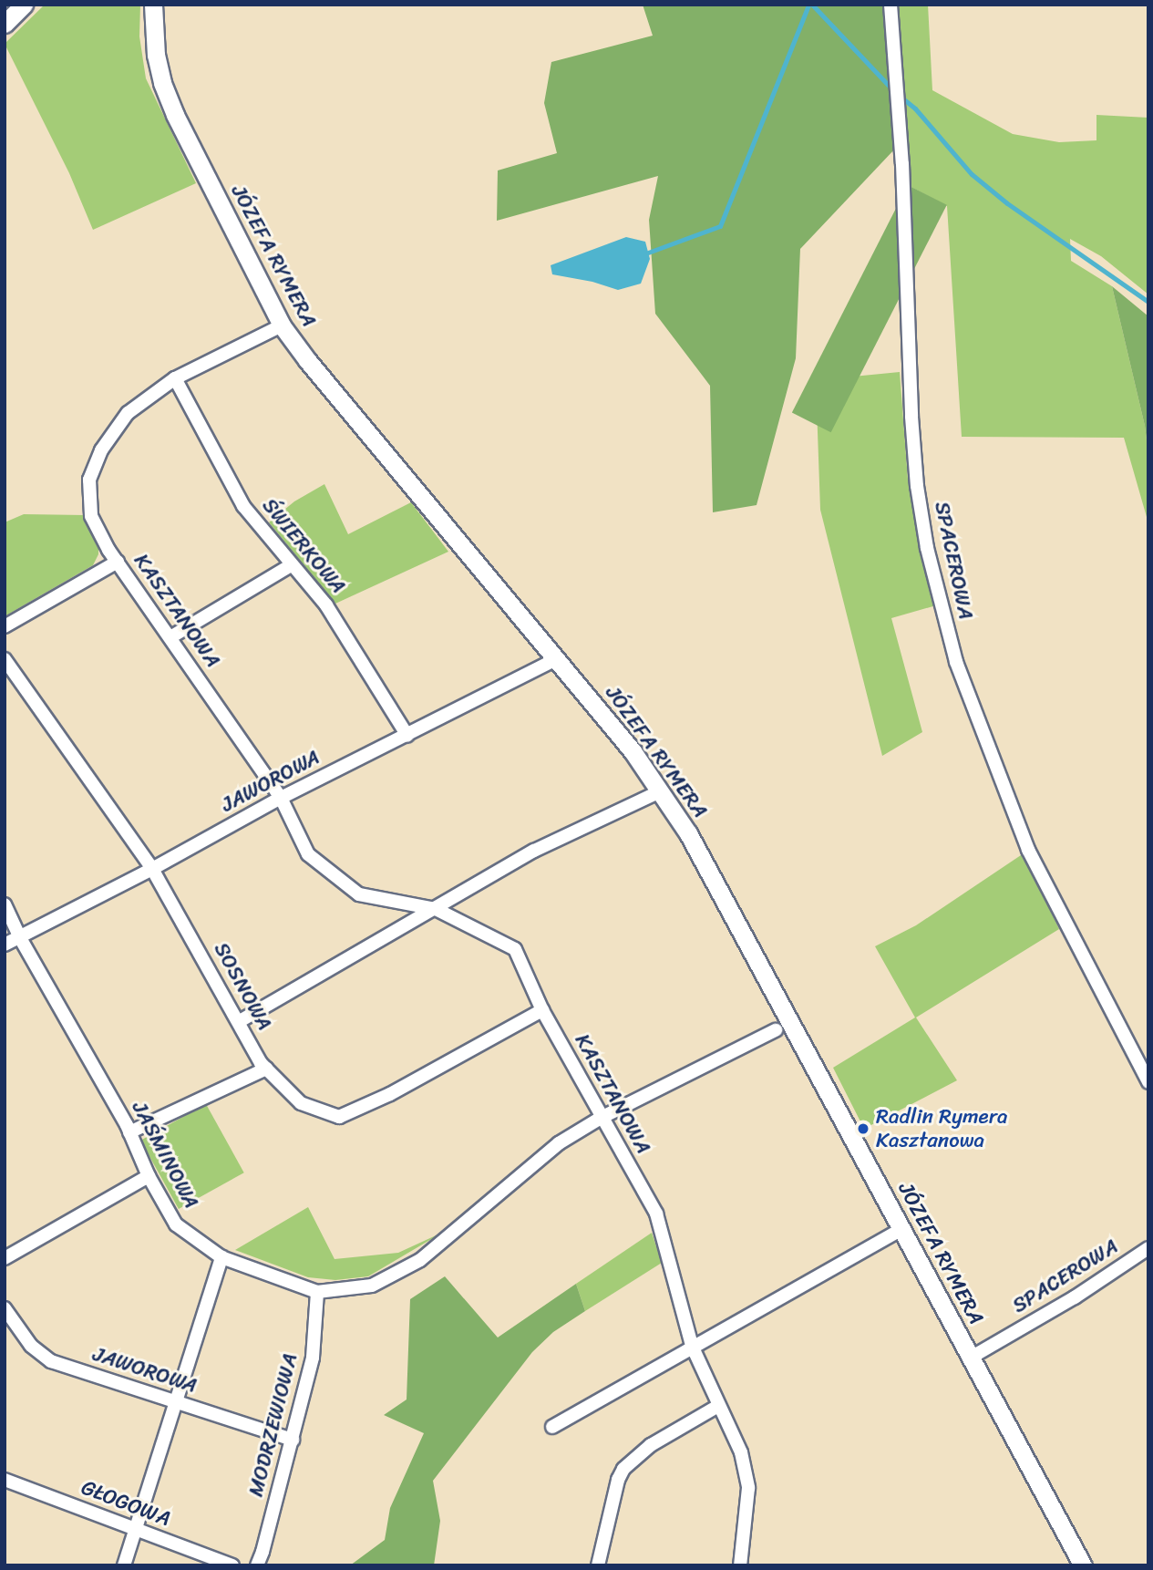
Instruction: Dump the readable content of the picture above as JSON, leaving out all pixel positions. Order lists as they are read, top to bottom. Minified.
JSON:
{"streets":{"street":["JÓZEFA RYMERA","ŚWIERKOWA","SPACEROWA","KASZTANOWA","JAWOROWA","SOSNOWA","JAŚMINOWA","MODRZEWIOWA","GŁOGOWA"]},"crossings":[["JÓZEFA RYMERA","SPACEROWA"],["JÓZEFA RYMERA","KASZTANOWA"],["JÓZEFA RYMERA","JAWOROWA"],["ŚWIERKOWA","KASZTANOWA"],["ŚWIERKOWA","JAWOROWA"],["KASZTANOWA","JAWOROWA"],["KASZTANOWA","SOSNOWA"],["KASZTANOWA","JAŚMINOWA"],["JAWOROWA","SOSNOWA"],["JAWOROWA","JAŚMINOWA"],["JAWOROWA","MODRZEWIOWA"],["JAŚMINOWA","MODRZEWIOWA"]],"places":["Radlin Rymera Kasztanowa"]}
